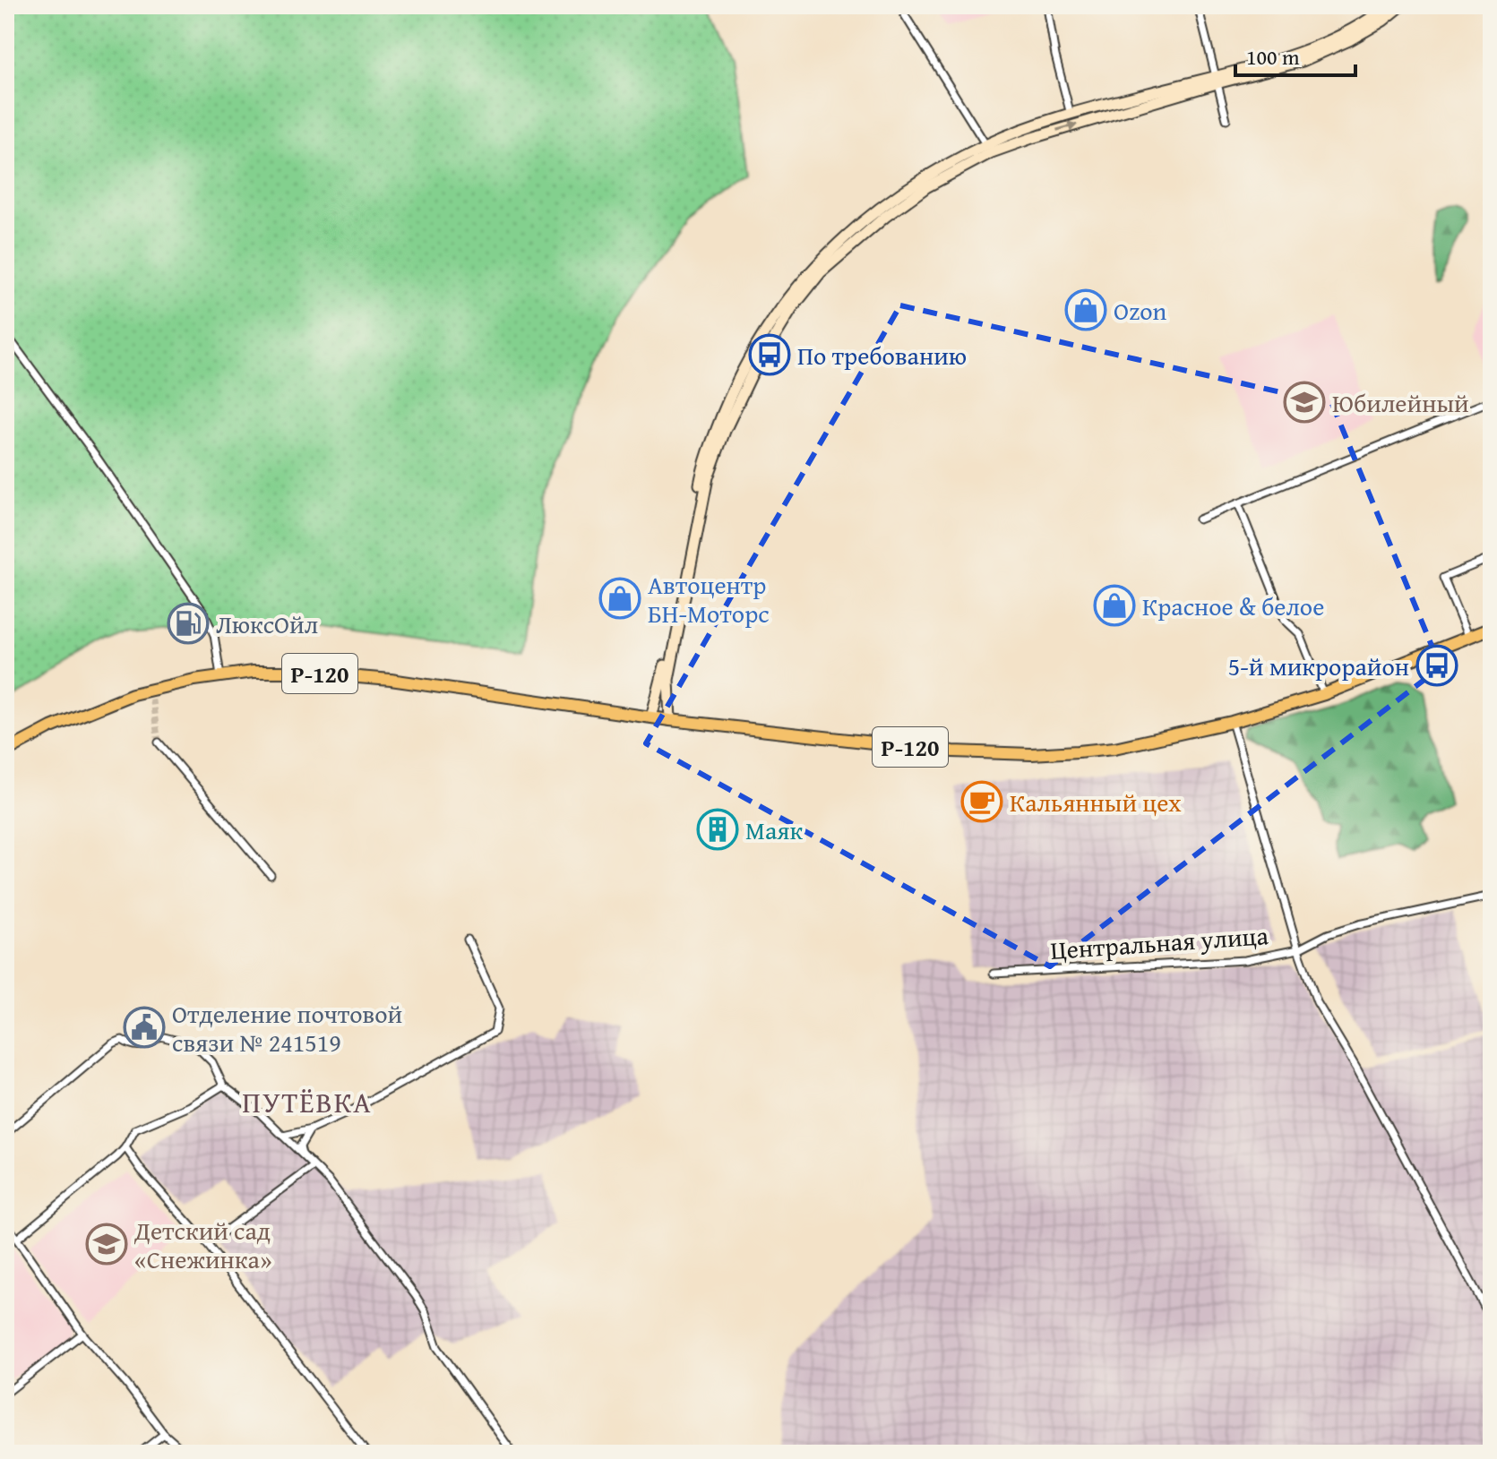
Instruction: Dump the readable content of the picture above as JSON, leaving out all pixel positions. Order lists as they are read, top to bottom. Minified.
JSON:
{"streets":{"main road":["Р-120"],"street":["Центральная улица"]},"districts":["ПУТЁВКА"],"places":{"shop":["Ozon","Автоцентр БН-Моторс","Красное & белое"],"bus stop":["По требованию","5-й микрорайон"],"school or university":["Юбилейный","Детский сад «Снежинка»"],"fuel station":["ЛюксОйл"],"cafe":["Кальянный цех"],"building":["Маяк"],"public building":["Отделение почтовой связи № 241519"]},"scale_bar":"100 m"}
